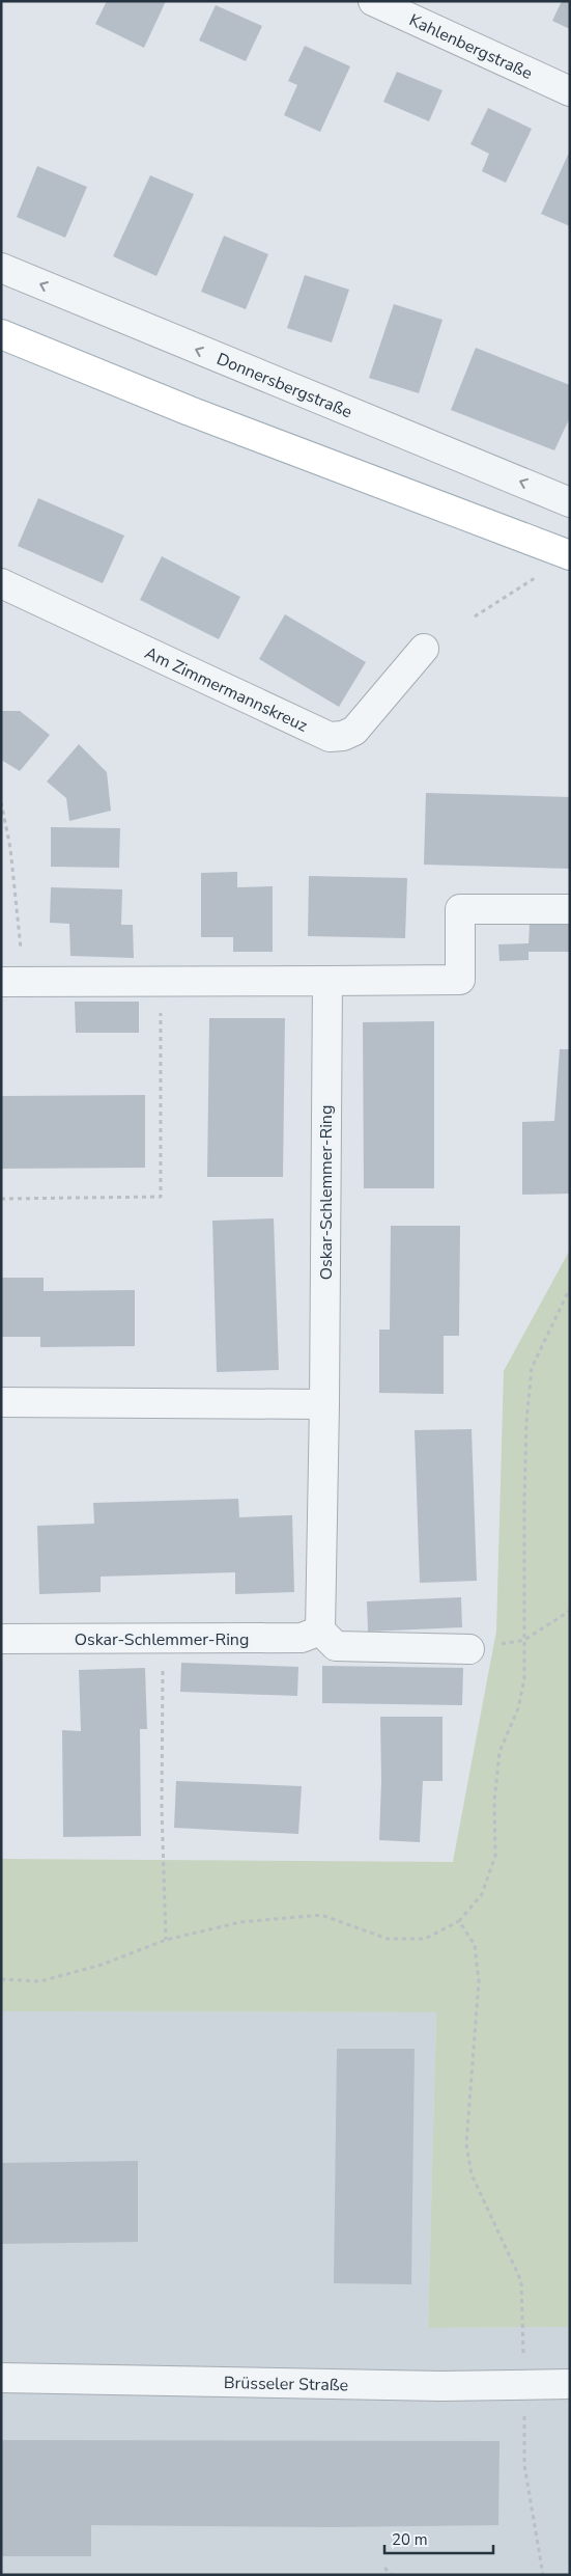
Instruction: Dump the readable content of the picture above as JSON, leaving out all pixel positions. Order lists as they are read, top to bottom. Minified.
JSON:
{"streets":{"street":["Kahlenbergstraße","Donnersbergstraße","Am Zimmermannskreuz","Oskar-Schlemmer-Ring","Brüsseler Straße"]},"one_way":["Donnersbergstraße"],"scale_bar":"20 m"}
